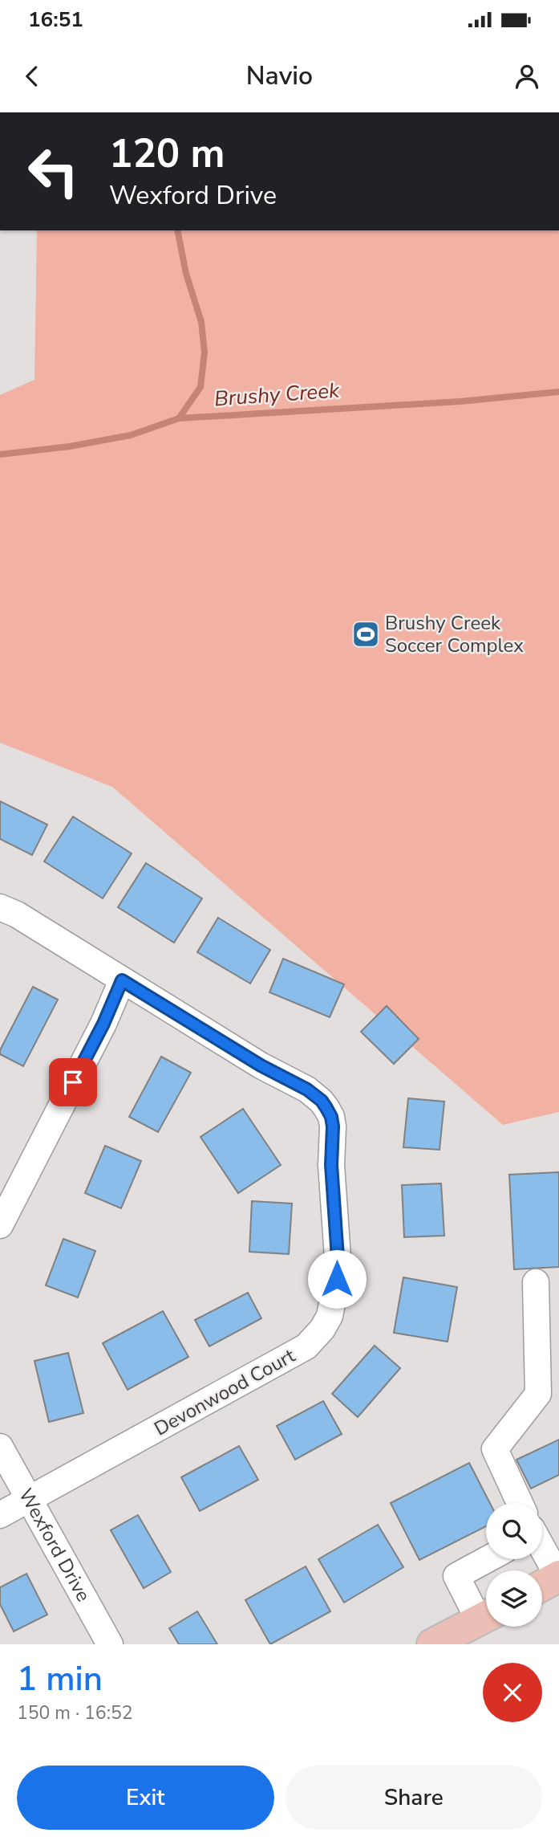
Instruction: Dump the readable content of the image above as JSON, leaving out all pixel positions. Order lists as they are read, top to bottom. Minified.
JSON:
{"streets":{"street":["Devonwood Court","Wexford Drive"]},"crossings":[["Devonwood Court","Wexford Drive"]],"water":["Brushy Creek"],"places":{"sports":["Brushy Creek Soccer Complex"]},"page":{"status":"16:51","header":"Navio","turn":["120 m","Wexford Drive"],"heading":["1 min","150 m · 16:52"],"buttons":["Exit","Share"]}}
